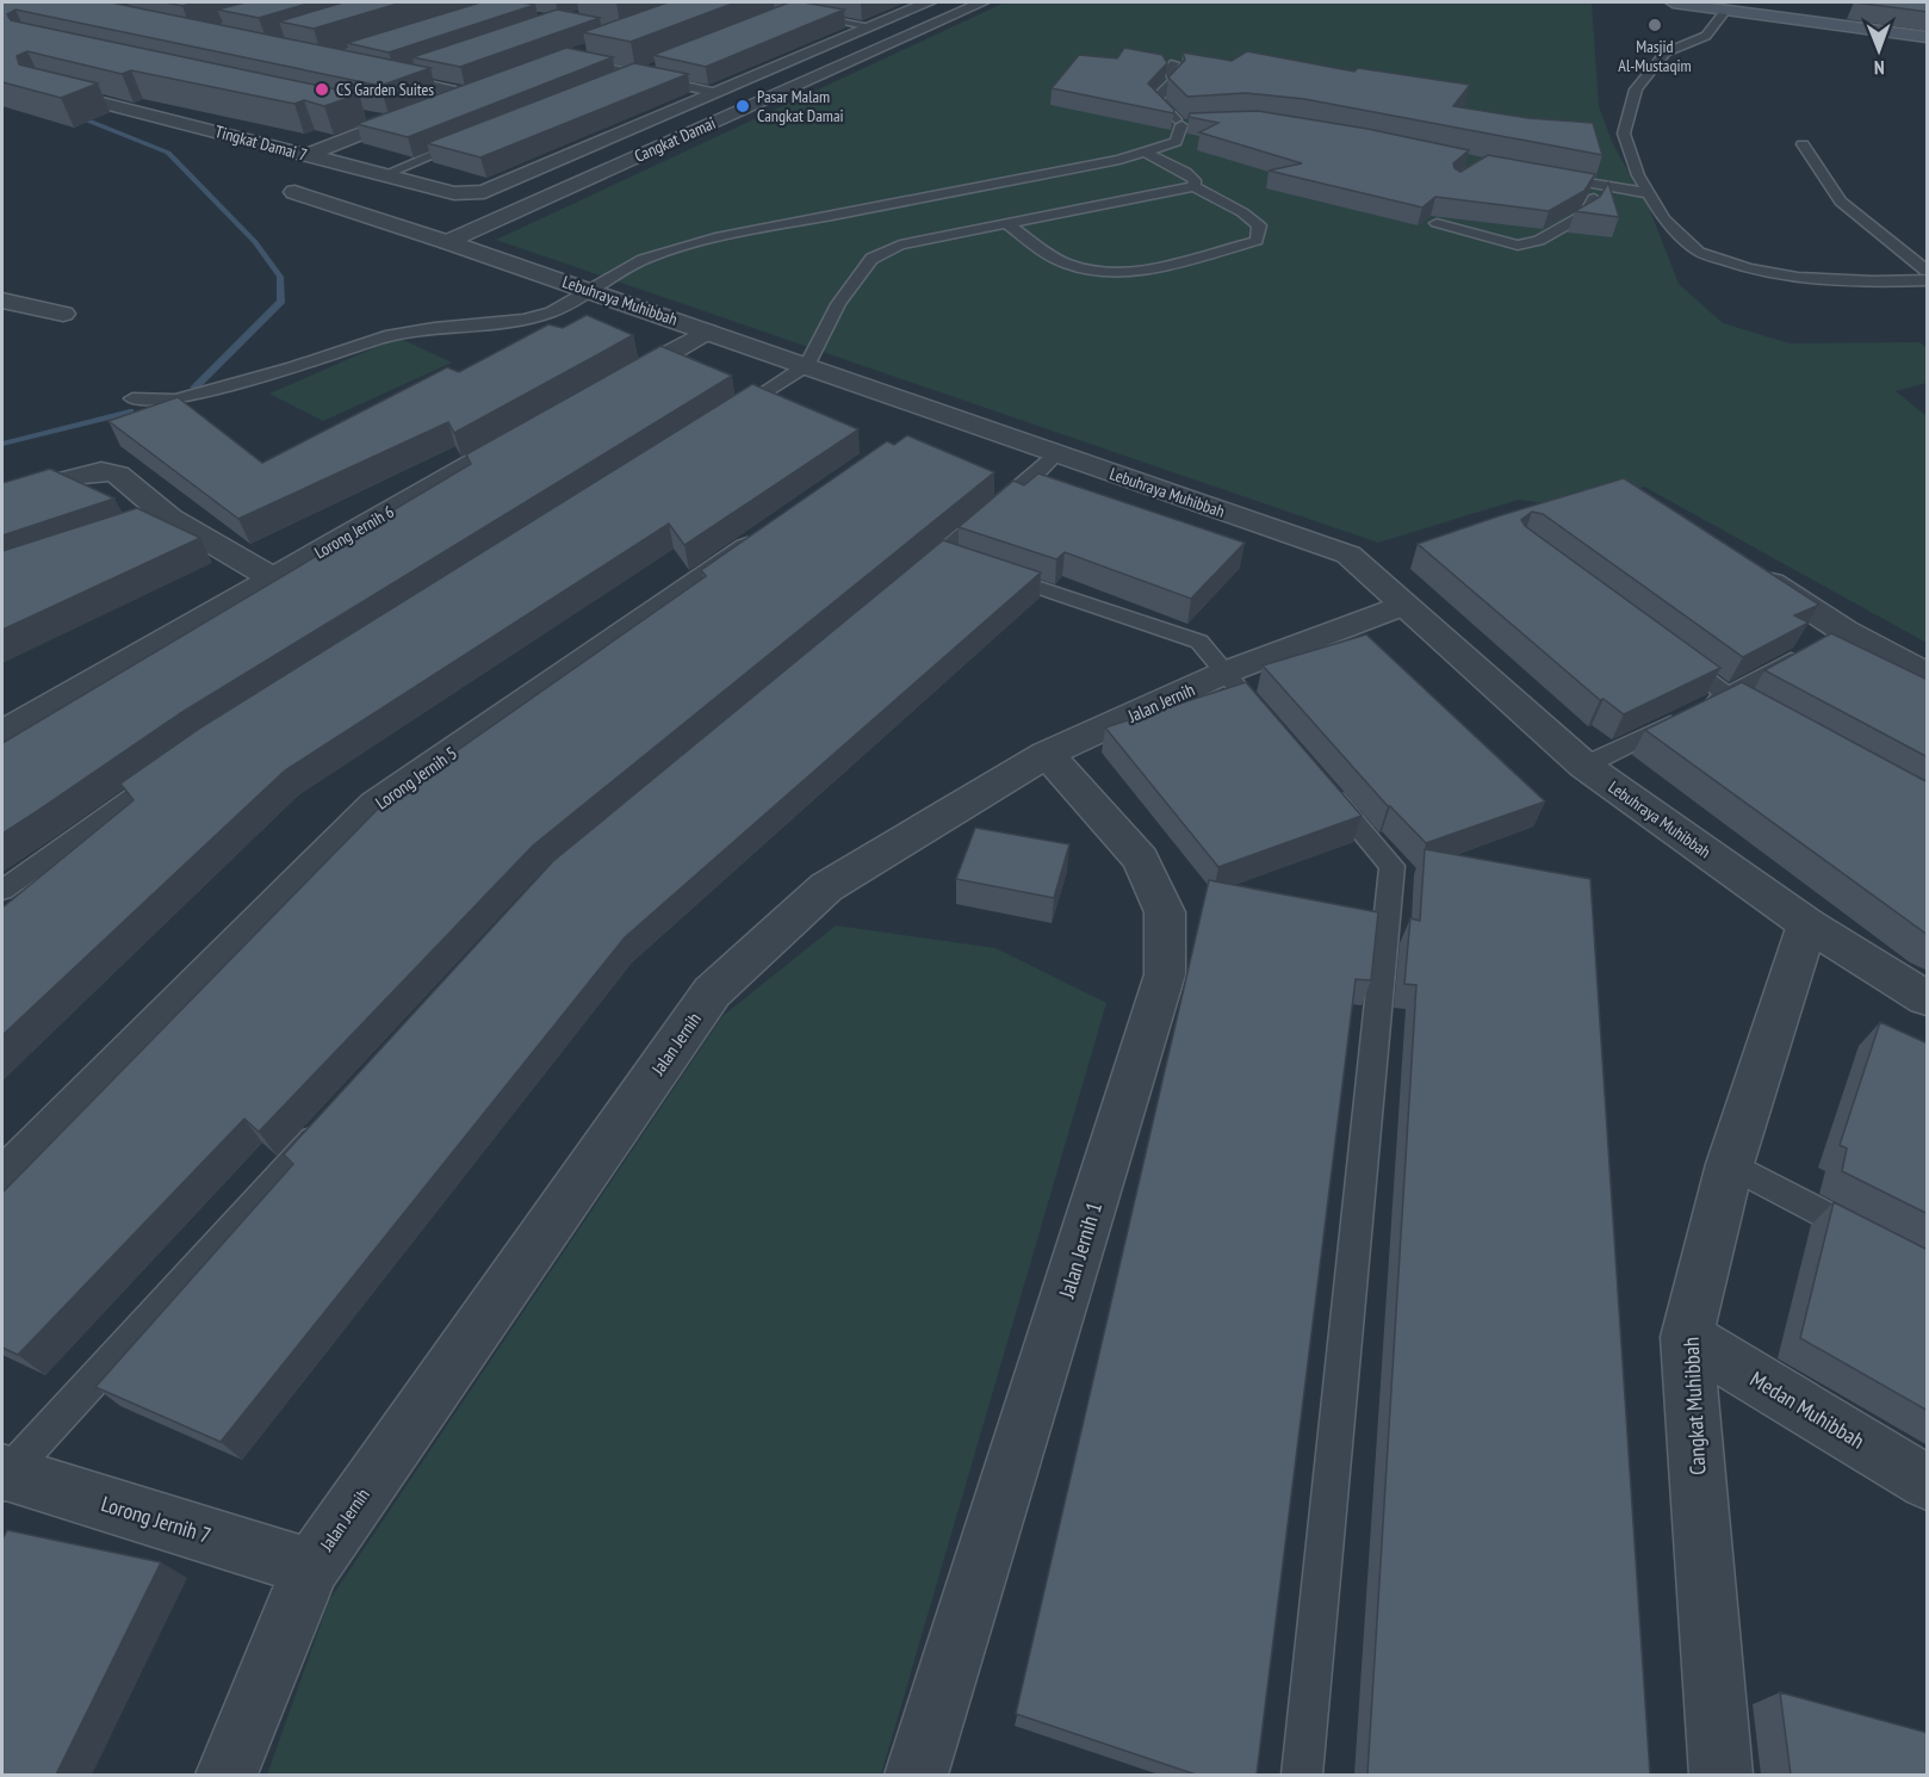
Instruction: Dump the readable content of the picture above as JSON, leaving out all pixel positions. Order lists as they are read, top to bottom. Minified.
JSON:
{"streets":{"street":["Cangkat Damai","Tingkat Damai 7","Lebuhraya Muhibbah","Lorong Jernih 6","Jalan Jernih","Lorong Jernih 5","Jalan Jernih 1","Cangkat Muhibbah","Medan Muhibbah","Lorong Jernih 7"]},"crossings":[["Cangkat Damai","Tingkat Damai 7"],["Cangkat Damai","Lebuhraya Muhibbah"],["Lebuhraya Muhibbah","Jalan Jernih"],["Lebuhraya Muhibbah","Cangkat Muhibbah"],["Jalan Jernih","Jalan Jernih 1"],["Jalan Jernih","Lorong Jernih 7"],["Cangkat Muhibbah","Medan Muhibbah"]],"places":["Masjid Al-Mustaqim","CS Garden Suites","Pasar Malam Cangkat Damai"],"north":"bottom"}
